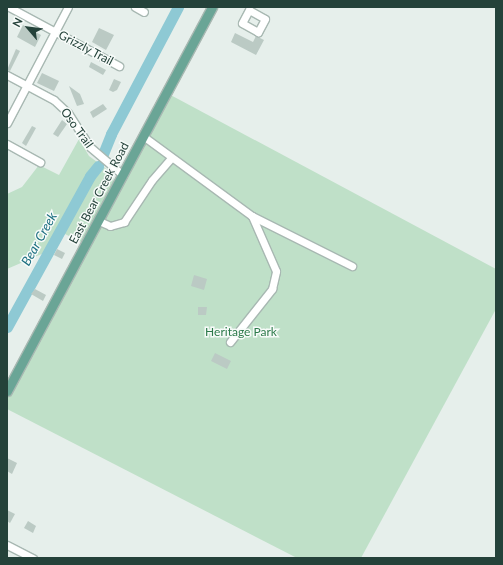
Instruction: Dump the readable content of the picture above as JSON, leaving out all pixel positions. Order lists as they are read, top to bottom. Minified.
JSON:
{"streets":{"main road":["East Bear Creek Road"],"street":["Grizzly Trail","Oso Trail"]},"crossings":[["Oso Trail","East Bear Creek Road"]],"water":["Bear Creek"],"parks":["Heritage Park"],"north":"top left"}
